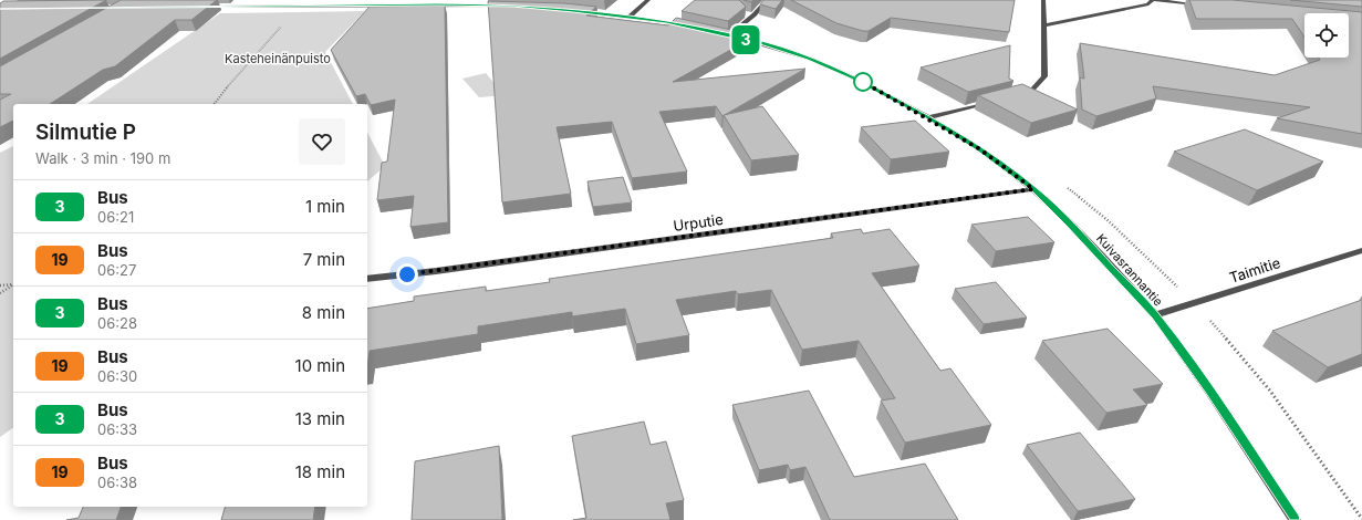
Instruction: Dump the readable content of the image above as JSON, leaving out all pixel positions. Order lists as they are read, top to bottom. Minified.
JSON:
{"streets":{"street":["Urputie","Kuivasrannantie","Taimitie"]},"crossings":[["Urputie","Kuivasrannantie"],["Kuivasrannantie","Taimitie"]],"parks":["Kasteheinänpuisto"],"lines":["bus line 3"],"page":{"on_map":"3","heading":["Silmutie P","Walk · 3 min · 190 m"],"list":[{"mark":"3","name":"Bus","note":"06:21","value":"1 min"},{"mark":"19","name":"Bus","note":"06:27","value":"7 min"},{"mark":"3","name":"Bus","note":"06:28","value":"8 min"},{"mark":"19","name":"Bus","note":"06:30","value":"10 min"},{"mark":"3","name":"Bus","note":"06:33","value":"13 min"},{"mark":"19","name":"Bus","note":"06:38","value":"18 min"}]}}
